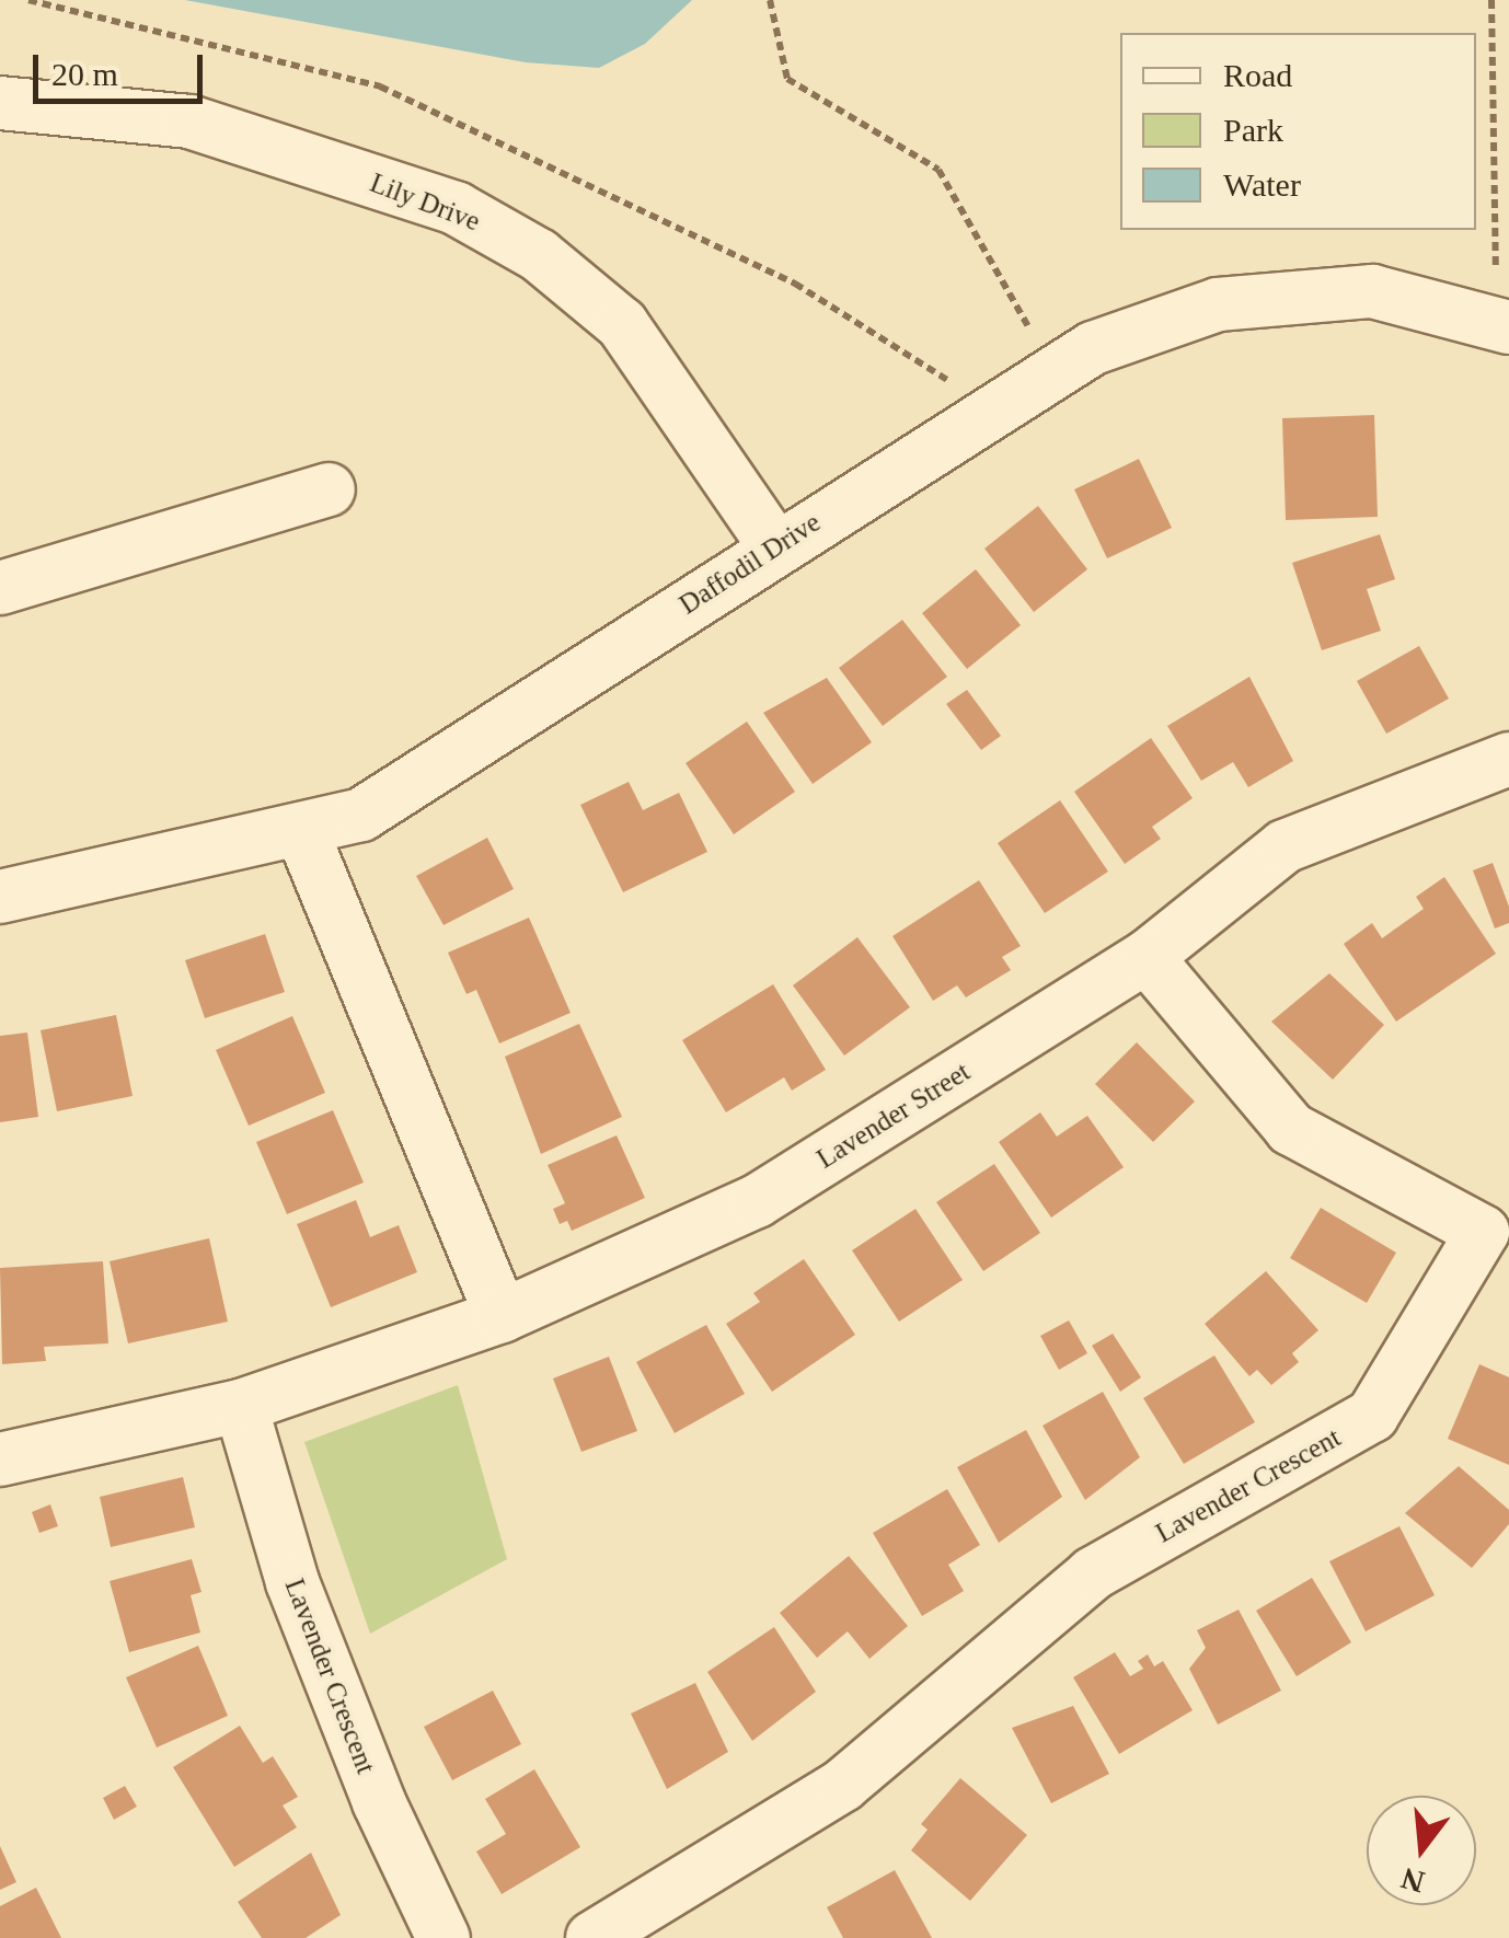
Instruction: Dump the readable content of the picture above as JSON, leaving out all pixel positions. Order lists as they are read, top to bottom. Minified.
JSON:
{"streets":{"street":["Lily Drive","Daffodil Drive","Lavender Street","Lavender Crescent"]},"crossings":[["Lily Drive","Daffodil Drive"],["Lavender Street","Lavender Crescent"]],"legend":["Road","Park","Water"],"scale_bar":"20 m","north":"bottom"}
